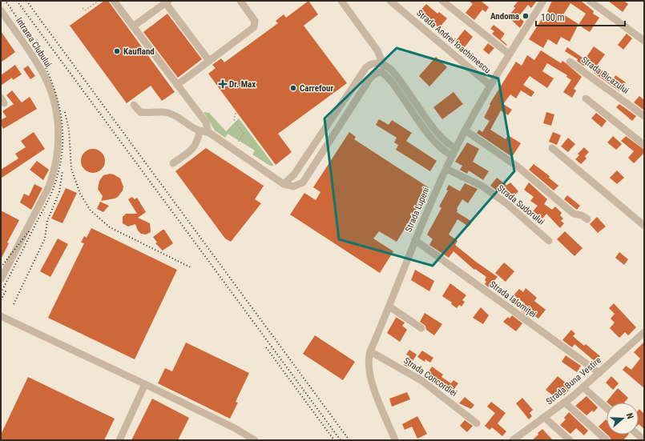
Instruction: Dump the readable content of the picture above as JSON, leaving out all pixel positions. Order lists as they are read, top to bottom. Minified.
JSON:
{"streets":{"street":["Strada Andrei Ioachimescu","Intrarea Clubului","Strada Bicazului","Strada Sudorului","Strada Lupeni","Strada Ialomiței","Strada Concordiei","Strada Buna Vestire"]},"crossings":[["Strada Andrei Ioachimescu","Strada Lupeni"],["Strada Sudorului","Strada Lupeni"],["Strada Lupeni","Strada Ialomiței"],["Strada Lupeni","Strada Concordiei"],["Strada Ialomiței","Strada Buna Vestire"]],"places":{"other":["Andoma","Kaufland","Carrefour"],"health":["Dr. Max"]},"scale_bar":"100 m","north":"right"}
